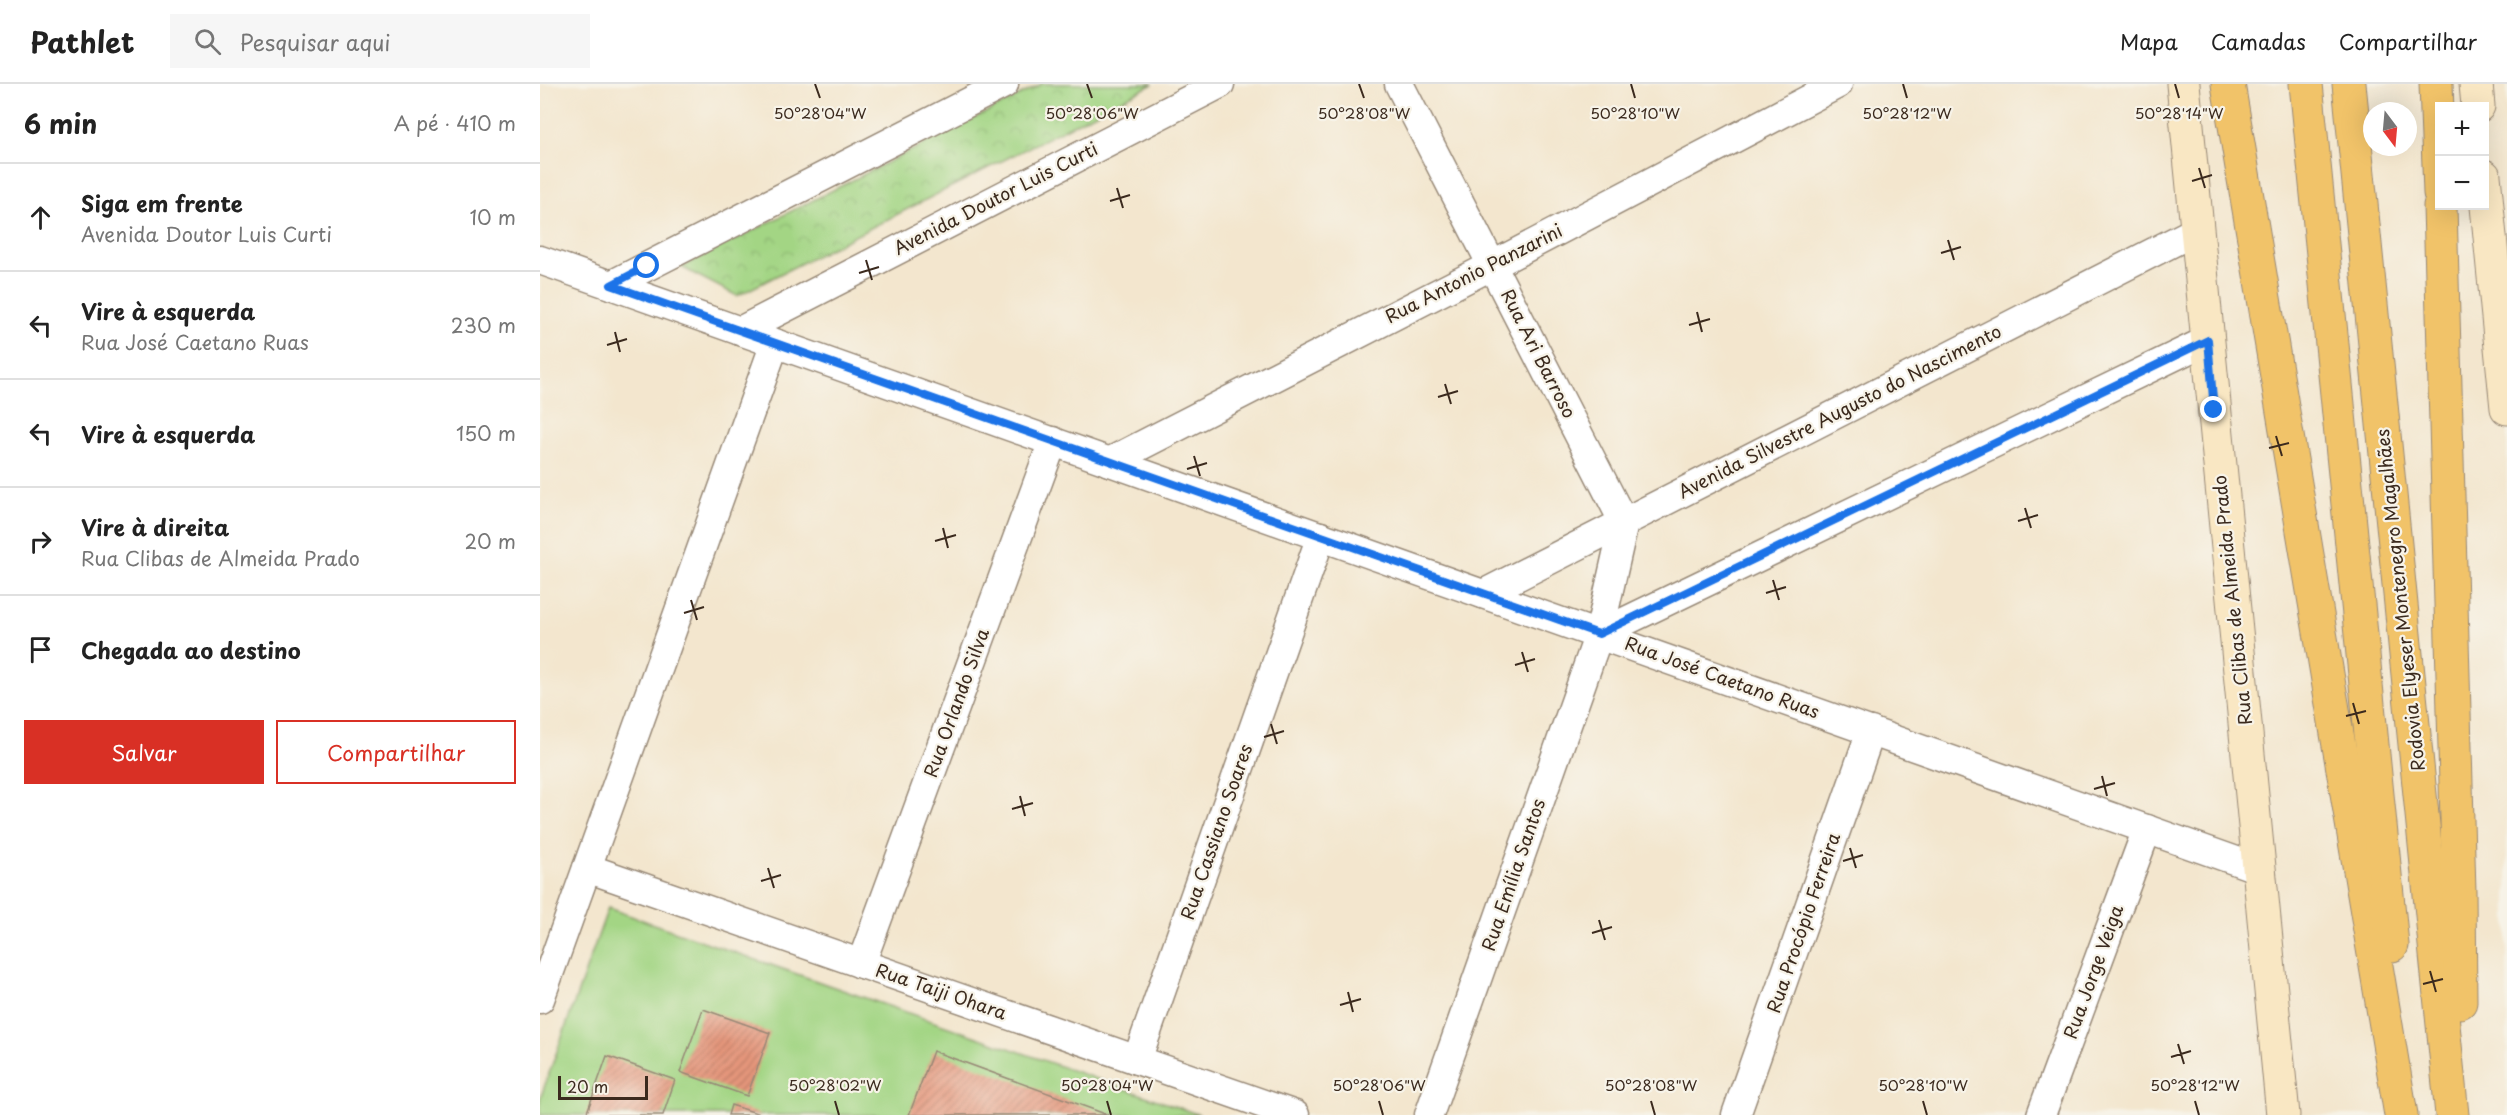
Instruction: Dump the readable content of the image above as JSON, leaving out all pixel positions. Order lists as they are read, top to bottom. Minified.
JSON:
{"streets":{"main road":["Rodovia Elyeser Montenegro Magalhães"],"street":["Avenida Doutor Luis Curti","Rua Antonio Panzarini","Rua Ari Barroso","Avenida Silvestre Augusto do Nascimento","Rua Clibas de Almeida Prado","Rua José Caetano Ruas","Rua Orlando Silva","Rua Cassiano Soares","Rua Emília Santos","Rua Procópio Ferreira","Rua Jorge Veiga","Rua Taiji Ohara"]},"crossings":[["Avenida Doutor Luis Curti","Rua José Caetano Ruas"],["Rua Antonio Panzarini","Rua Ari Barroso"],["Rua Antonio Panzarini","Rua José Caetano Ruas"],["Rua Ari Barroso","Avenida Silvestre Augusto do Nascimento"],["Avenida Silvestre Augusto do Nascimento","Rua Clibas de Almeida Prado"],["Avenida Silvestre Augusto do Nascimento","Rua José Caetano Ruas"],["Rua Clibas de Almeida Prado","Rua José Caetano Ruas"],["Rua José Caetano Ruas","Rua Orlando Silva"],["Rua José Caetano Ruas","Rua Cassiano Soares"],["Rua José Caetano Ruas","Rua Emília Santos"],["Rua José Caetano Ruas","Rua Procópio Ferreira"],["Rua José Caetano Ruas","Rua Jorge Veiga"],["Rua Orlando Silva","Rua Taiji Ohara"],["Rua Cassiano Soares","Rua Taiji Ohara"]],"scale_bar":"20 m","north":"bottom","page":{"header":"Pathlet","search":"Pesquisar aqui","nav":["Mapa","Camadas","Compartilhar"],"heading":["6 min","A pé · 410 m"],"map_buttons":["+","−"],"list":[["Siga em frente","Avenida Doutor Luis Curti","10 m"],["Vire à esquerda","Rua José Caetano Ruas","230 m"],["Vire à esquerda","150 m"],["Vire à direita","Rua Clibas de Almeida Prado","20 m"],"Chegada ao destino"],"buttons":["Salvar","Compartilhar"],"scale":"20 m"},"coordinates":["50°28'04\"W","50°28'06\"W","50°28'08\"W","50°28'10\"W","50°28'12\"W","50°28'14\"W","50°28'02\"W"]}
